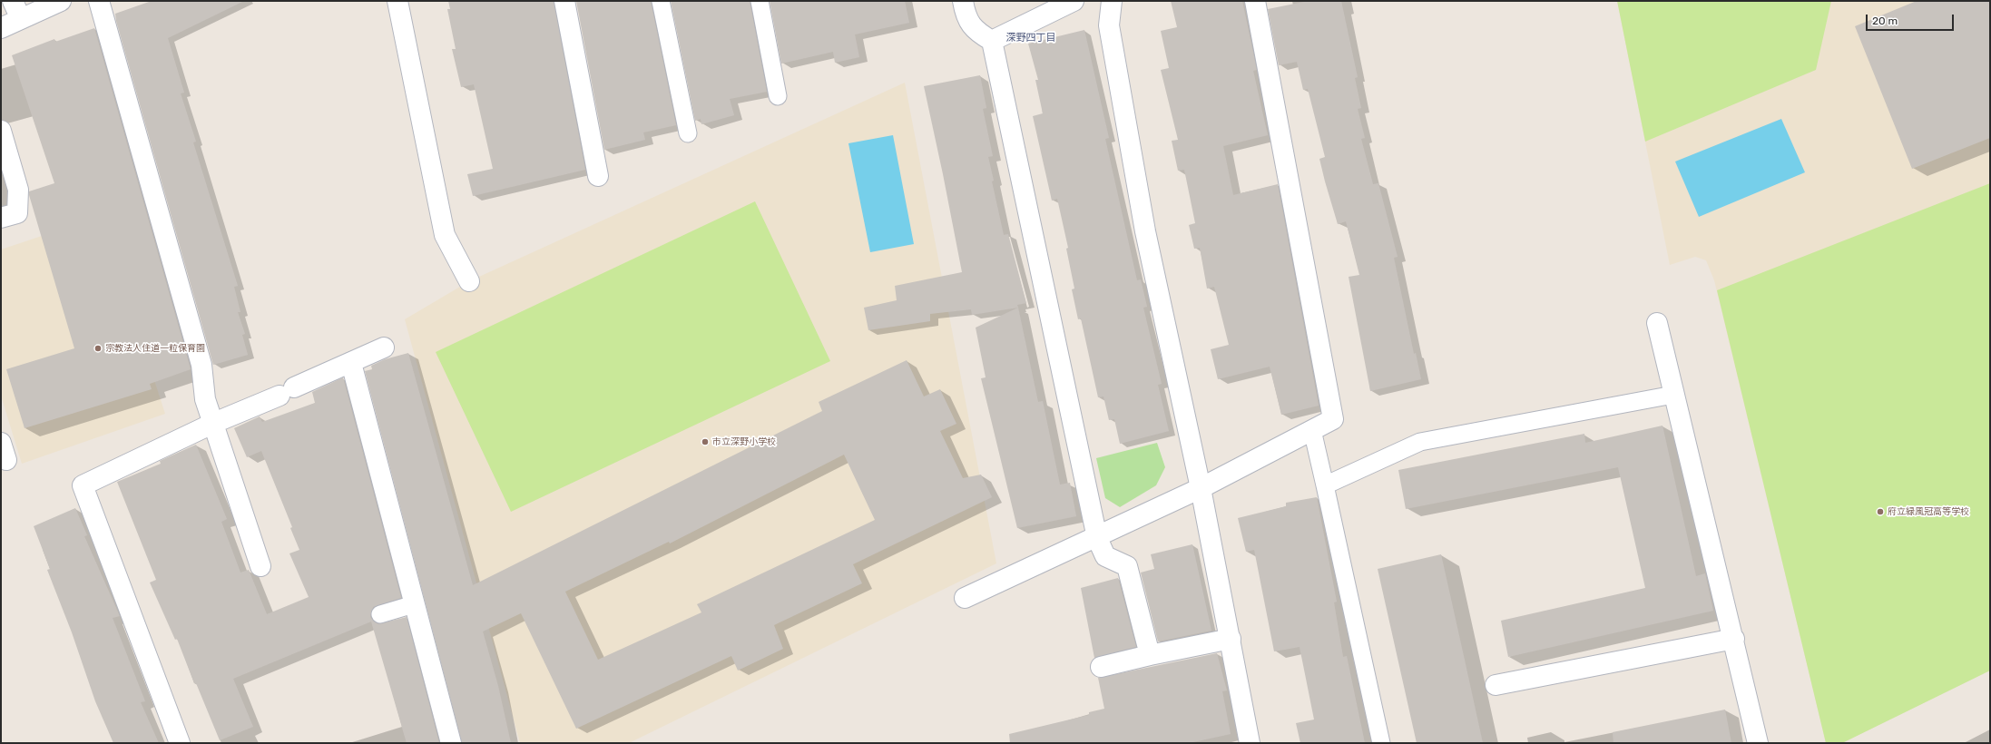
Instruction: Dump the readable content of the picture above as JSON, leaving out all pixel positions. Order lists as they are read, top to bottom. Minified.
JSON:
{"districts":["深野四丁目"],"places":["宗教法人住道一粒保育園","市立深野小学校","府立緑風冠高等学校"],"scale_bar":"20 m"}
